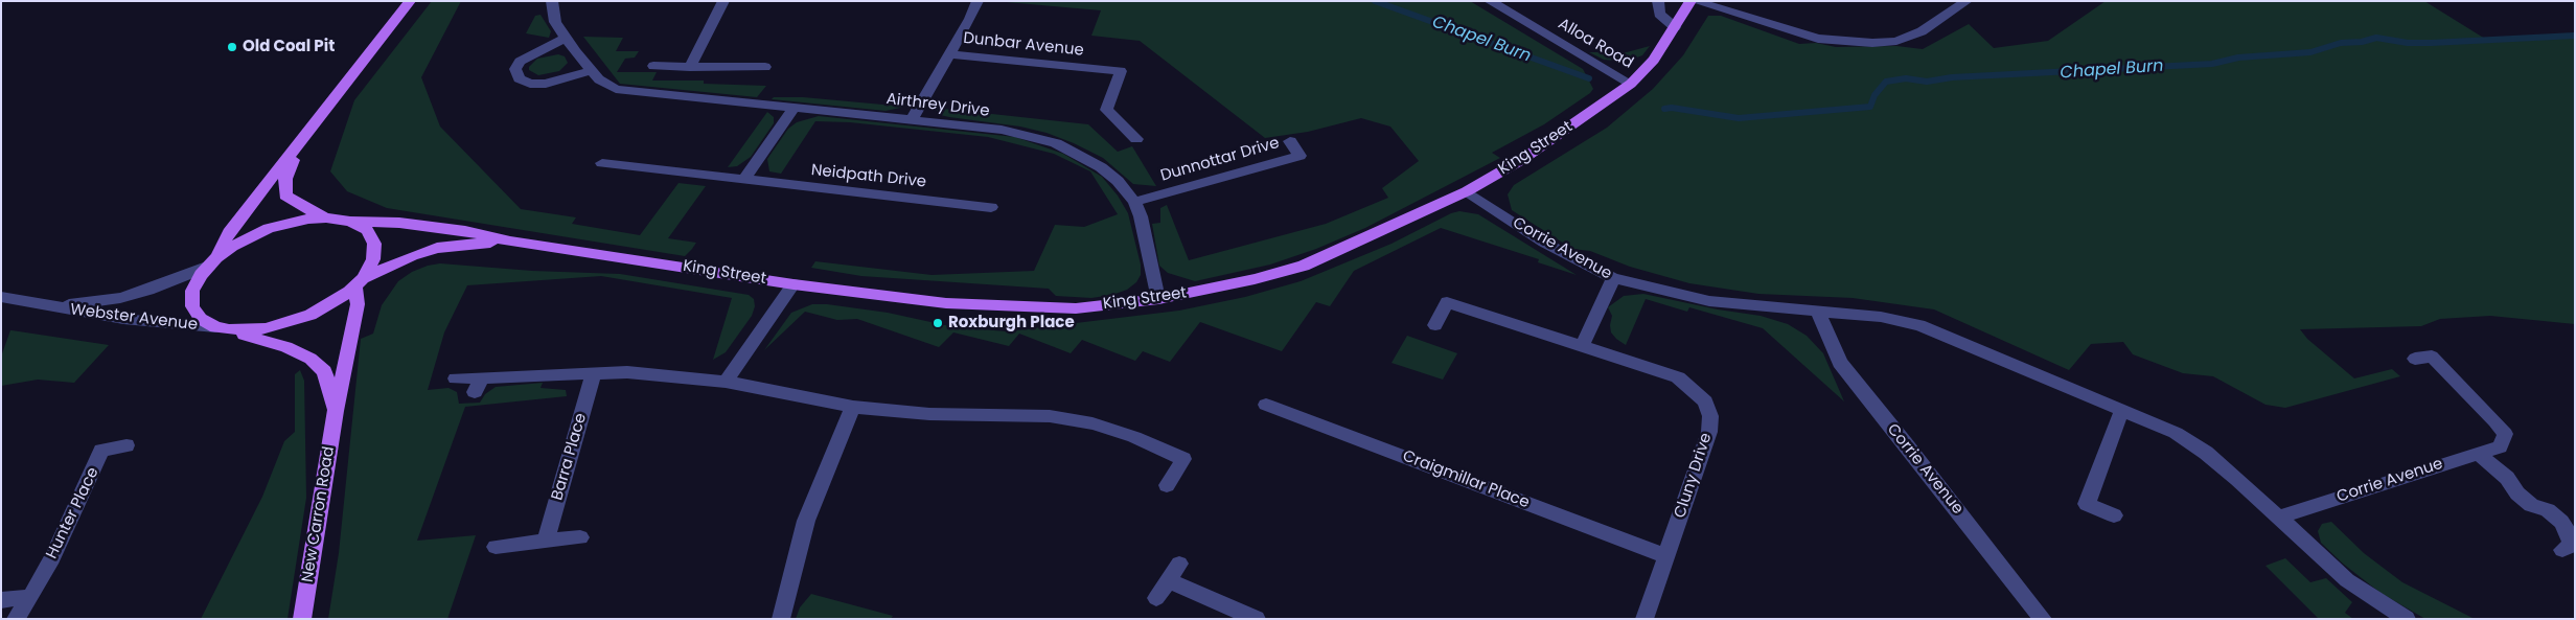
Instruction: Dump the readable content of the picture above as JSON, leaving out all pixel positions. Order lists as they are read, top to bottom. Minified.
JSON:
{"streets":{"main road":["King Street","New Carron Road"],"street":["Alloa Road","Dunbar Avenue","Airthrey Drive","Dunnottar Drive","Neidpath Drive","Corrie Avenue","Webster Avenue","Barra Place","Cluny Drive","Craigmillar Place","Hunter Place"]},"crossings":[["Alloa Road","King Street"],["Airthrey Drive","King Street"],["Airthrey Drive","Dunnottar Drive"],["King Street","Corrie Avenue"],["King Street","New Carron Road"],["Webster Avenue","New Carron Road"],["Cluny Drive","Craigmillar Place"]],"water":["Chapel Burn"],"places":["Old Coal Pit","Roxburgh Place"]}
